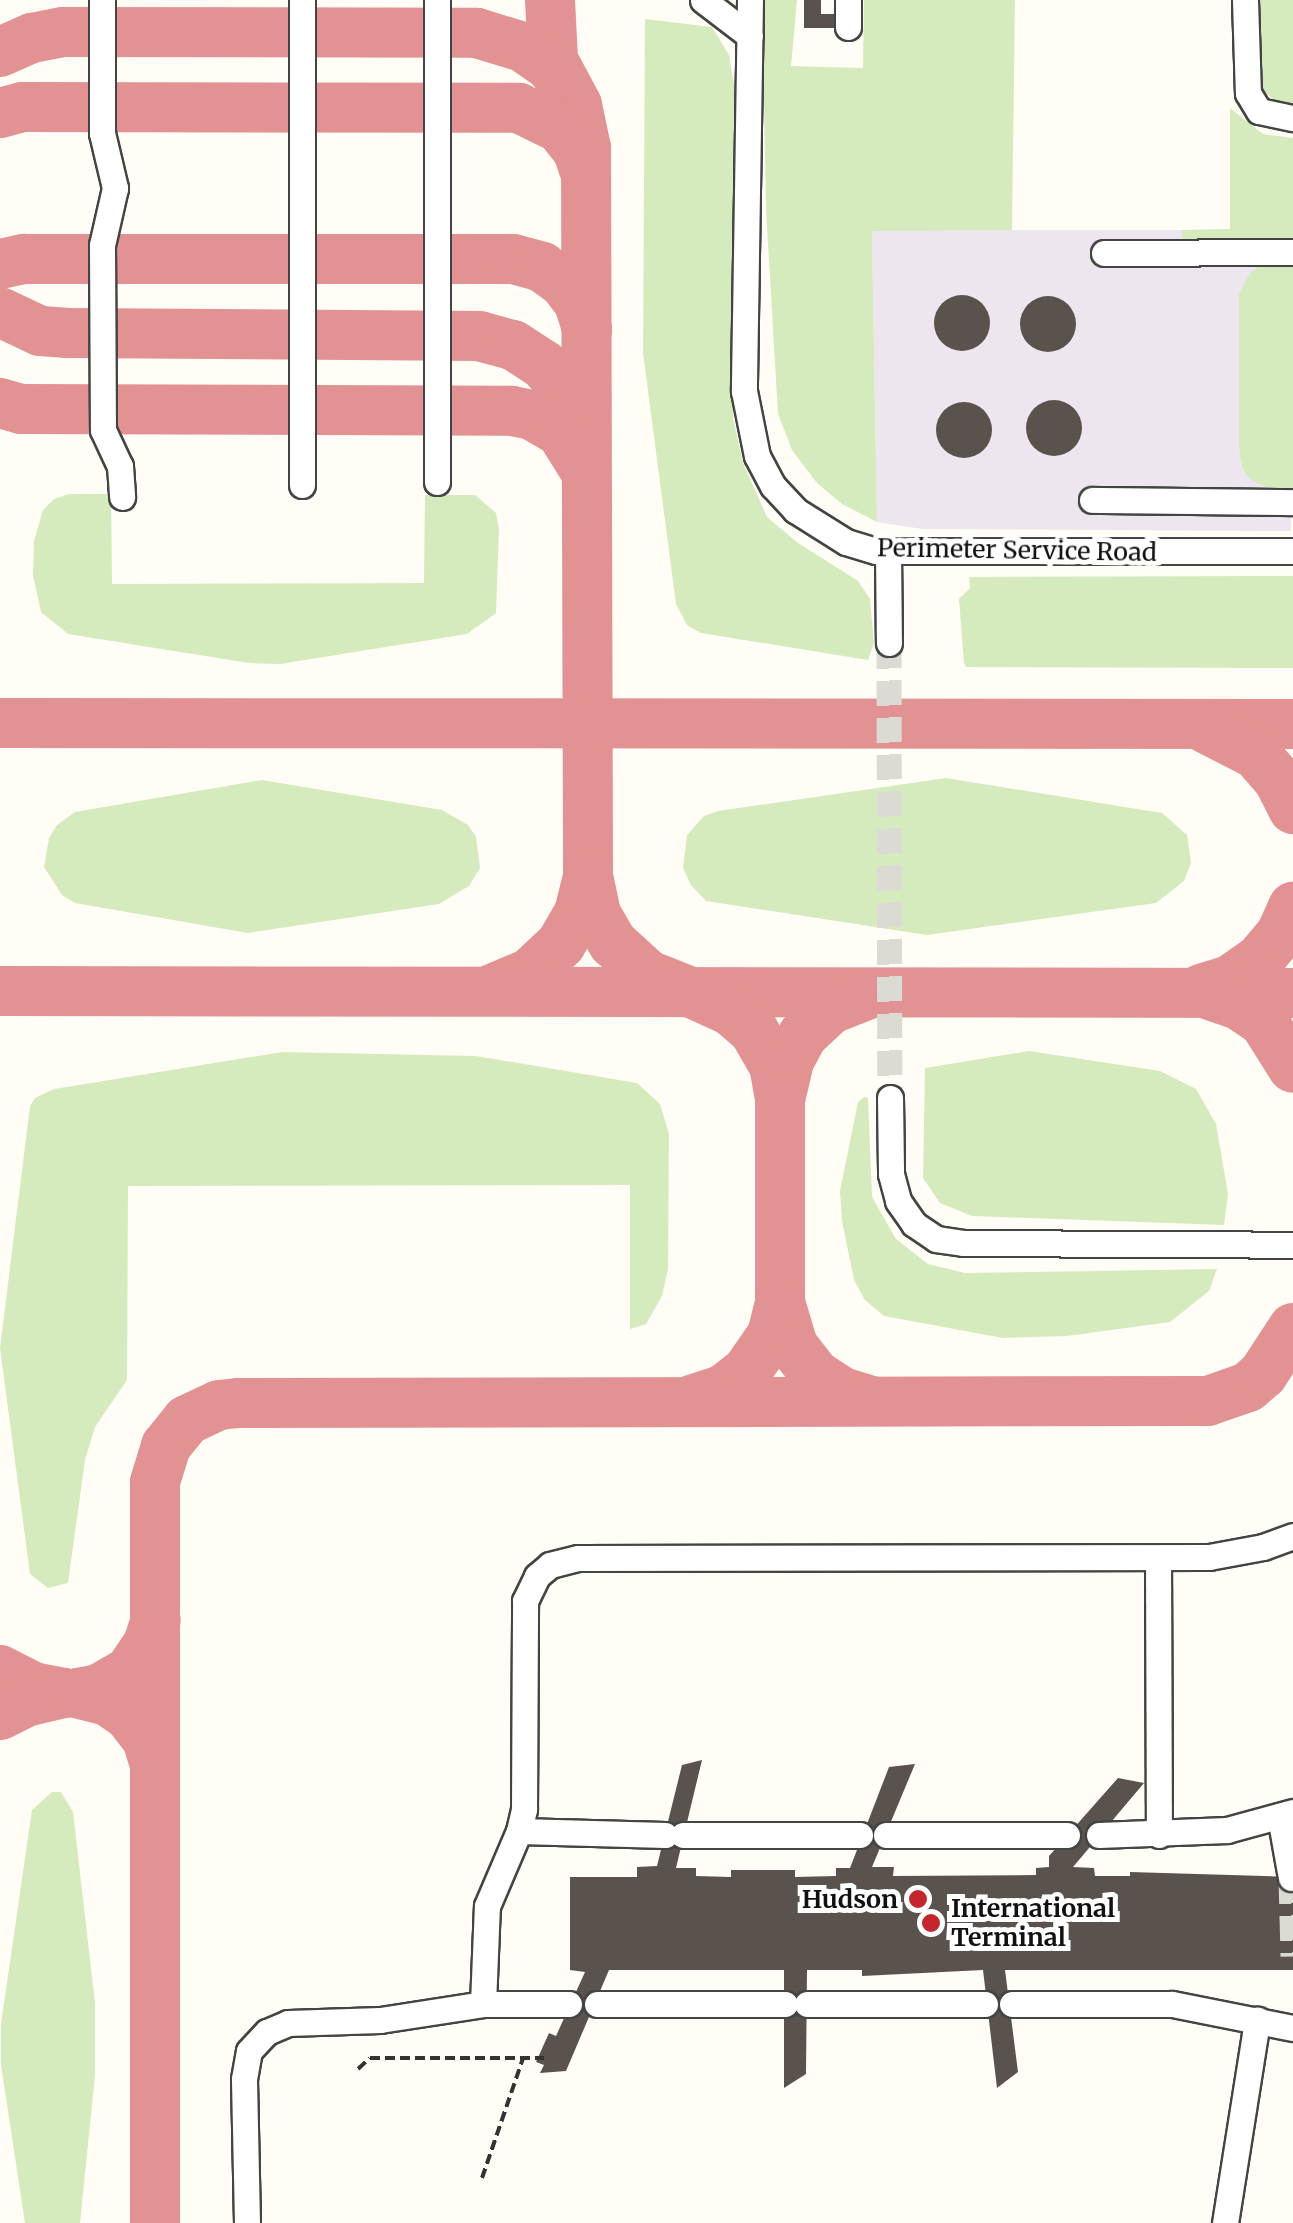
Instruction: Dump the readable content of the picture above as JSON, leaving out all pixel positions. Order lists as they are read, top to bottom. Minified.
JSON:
{"streets":{"lane":["Perimeter Service Road"]},"places":["Hudson","International Terminal"]}
